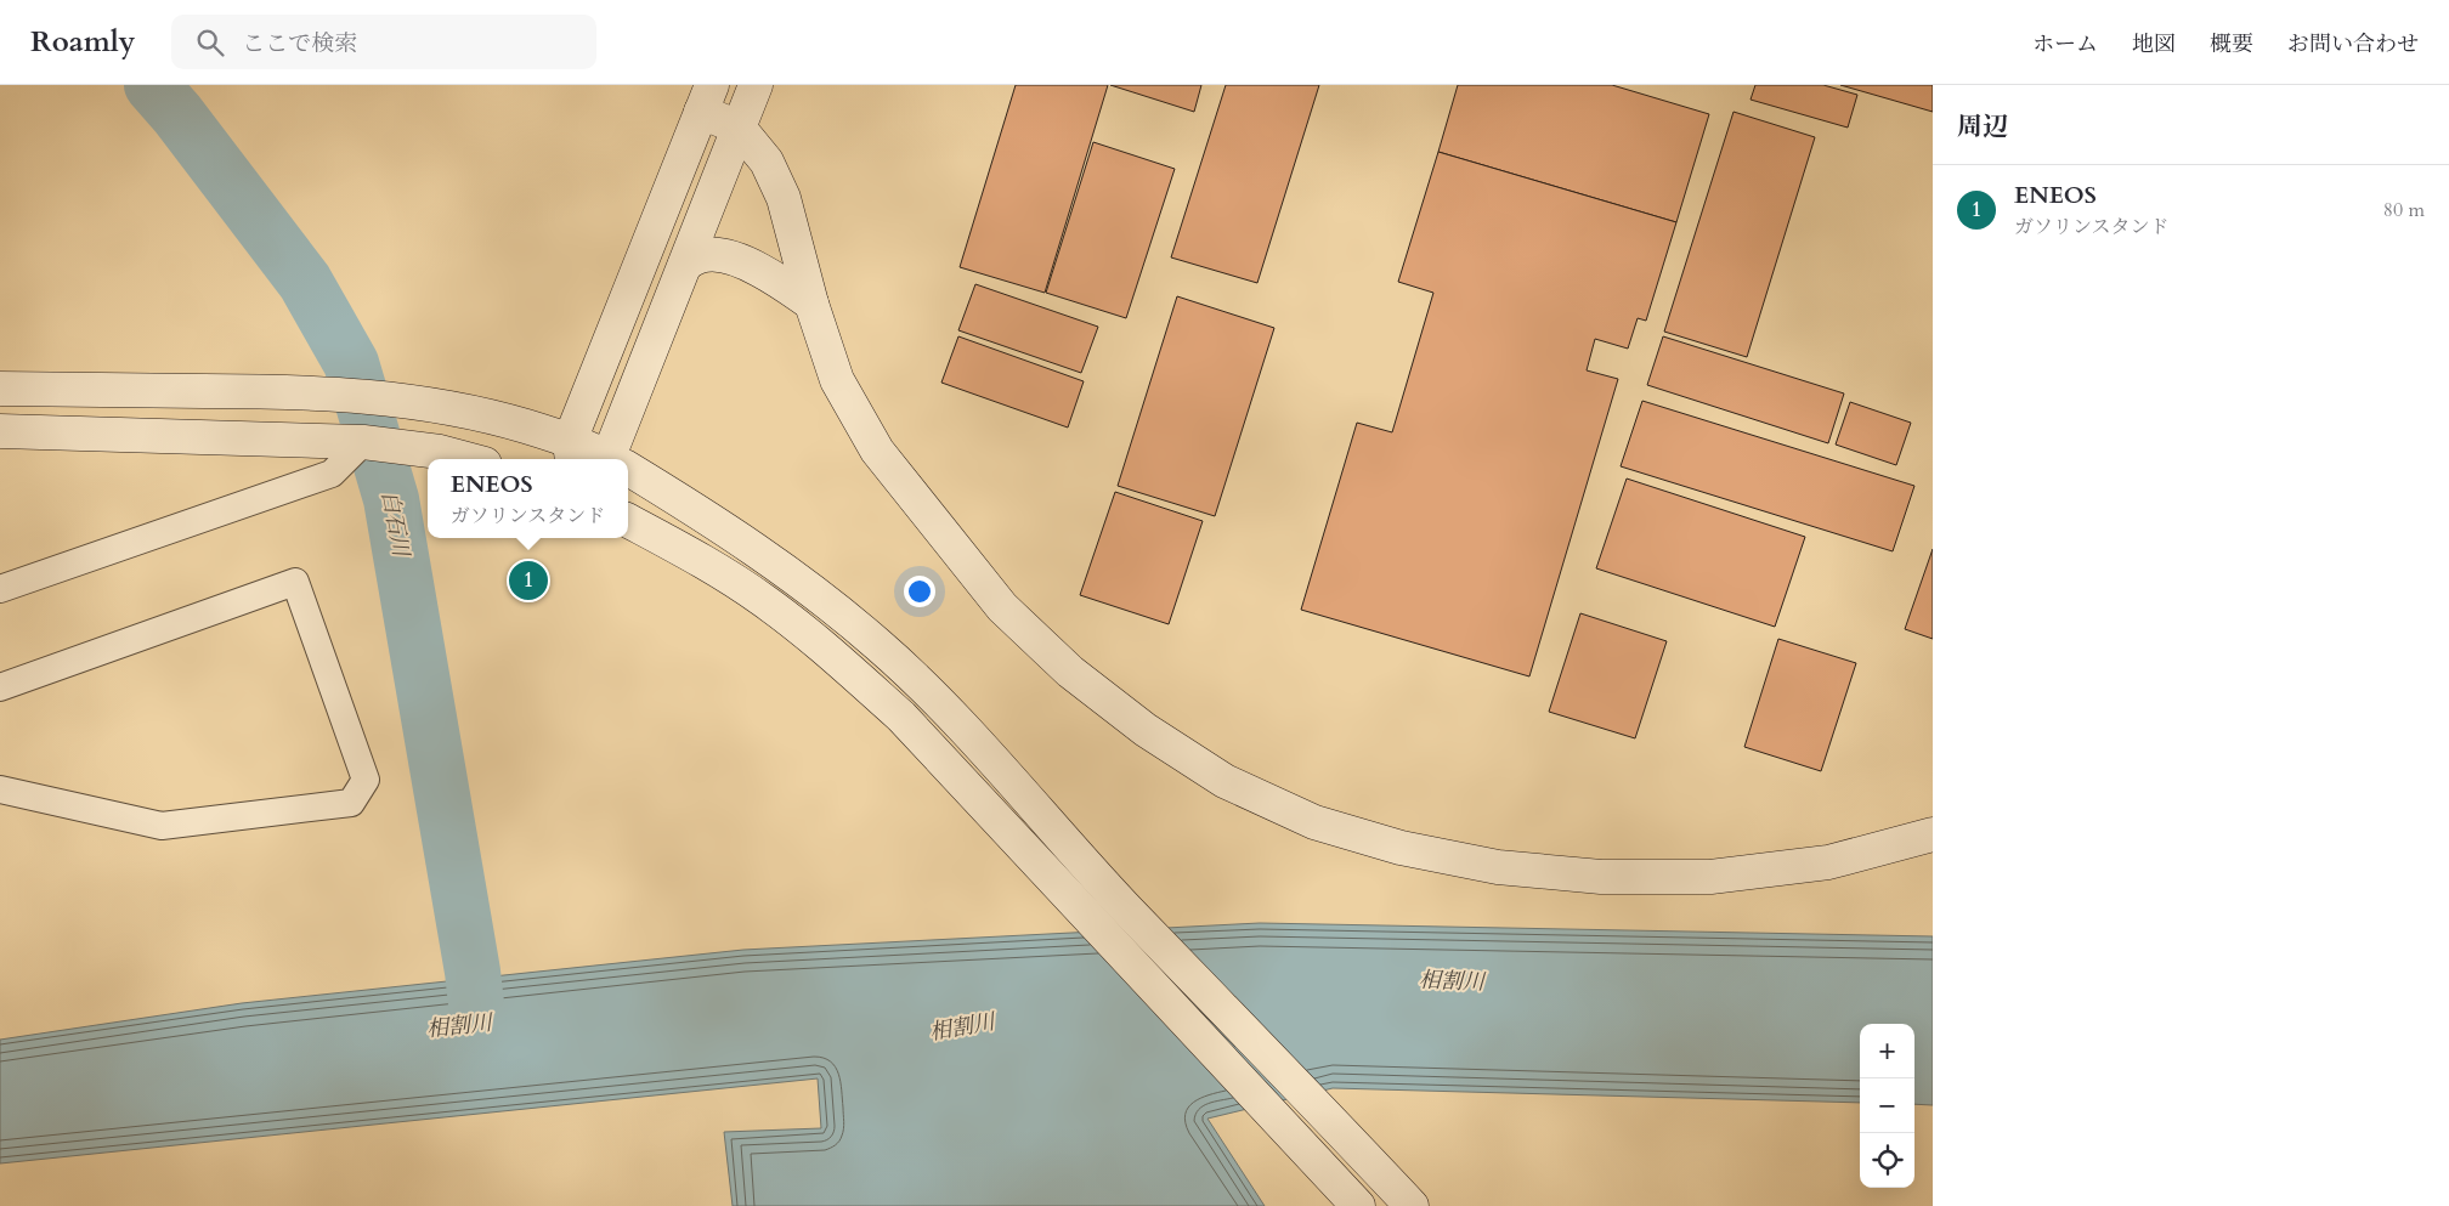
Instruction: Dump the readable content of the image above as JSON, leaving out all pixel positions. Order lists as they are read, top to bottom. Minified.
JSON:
{"water":["白石川","相割川"],"page":{"header":"Roamly","search":"ここで検索","nav":["ホーム","地図","概要","お問い合わせ"],"heading":"周辺","list":[{"mark":"1","name":"ENEOS","note":"ガソリンスタンド","value":"80 m"}],"popup":["ENEOS","ガソリンスタンド"],"pins":"1","map_buttons":["+","−"]}}
